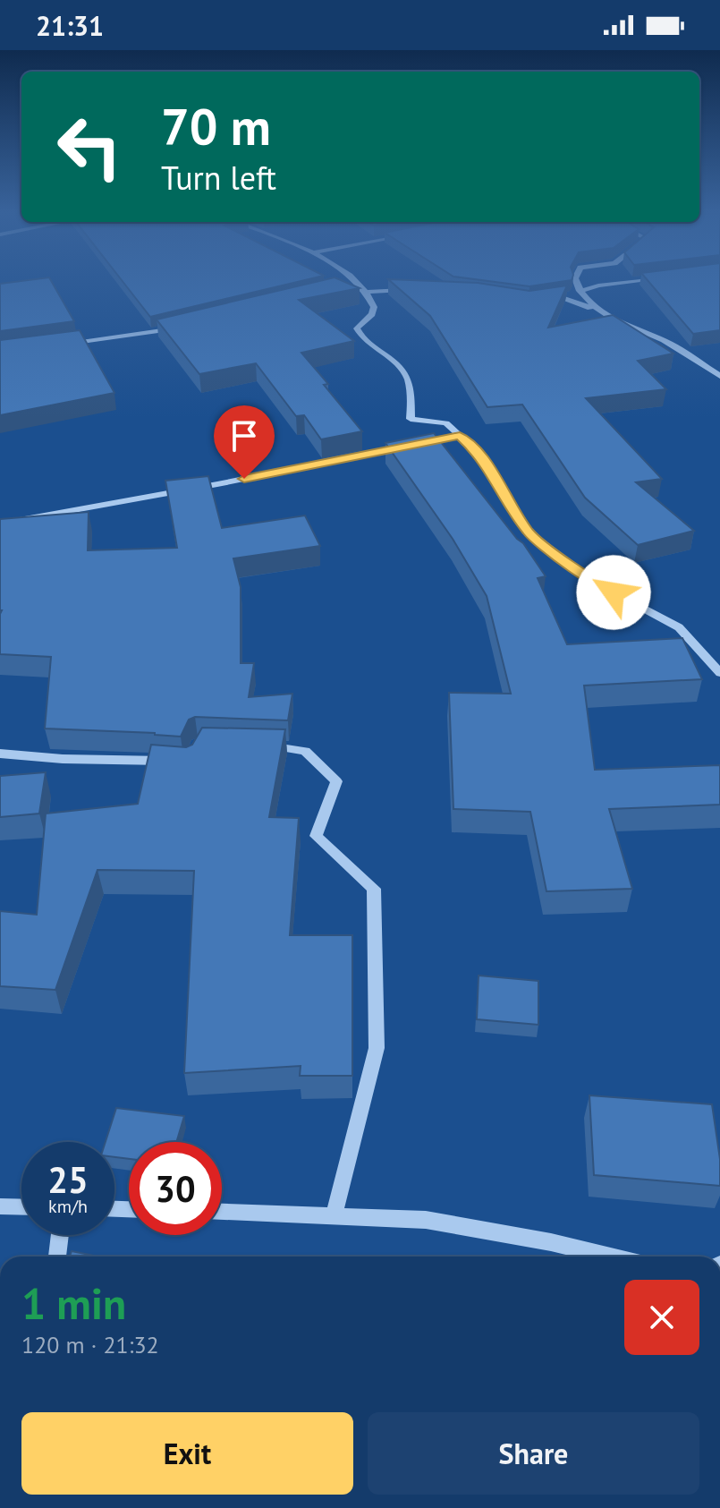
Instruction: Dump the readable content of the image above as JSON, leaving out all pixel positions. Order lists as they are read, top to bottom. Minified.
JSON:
{"page":{"status":"21:31","turn":["70 m","Turn left"],"speed":"25 km/h","limit":"30","heading":["1 min","120 m · 21:32"],"buttons":["Exit","Share"]}}
